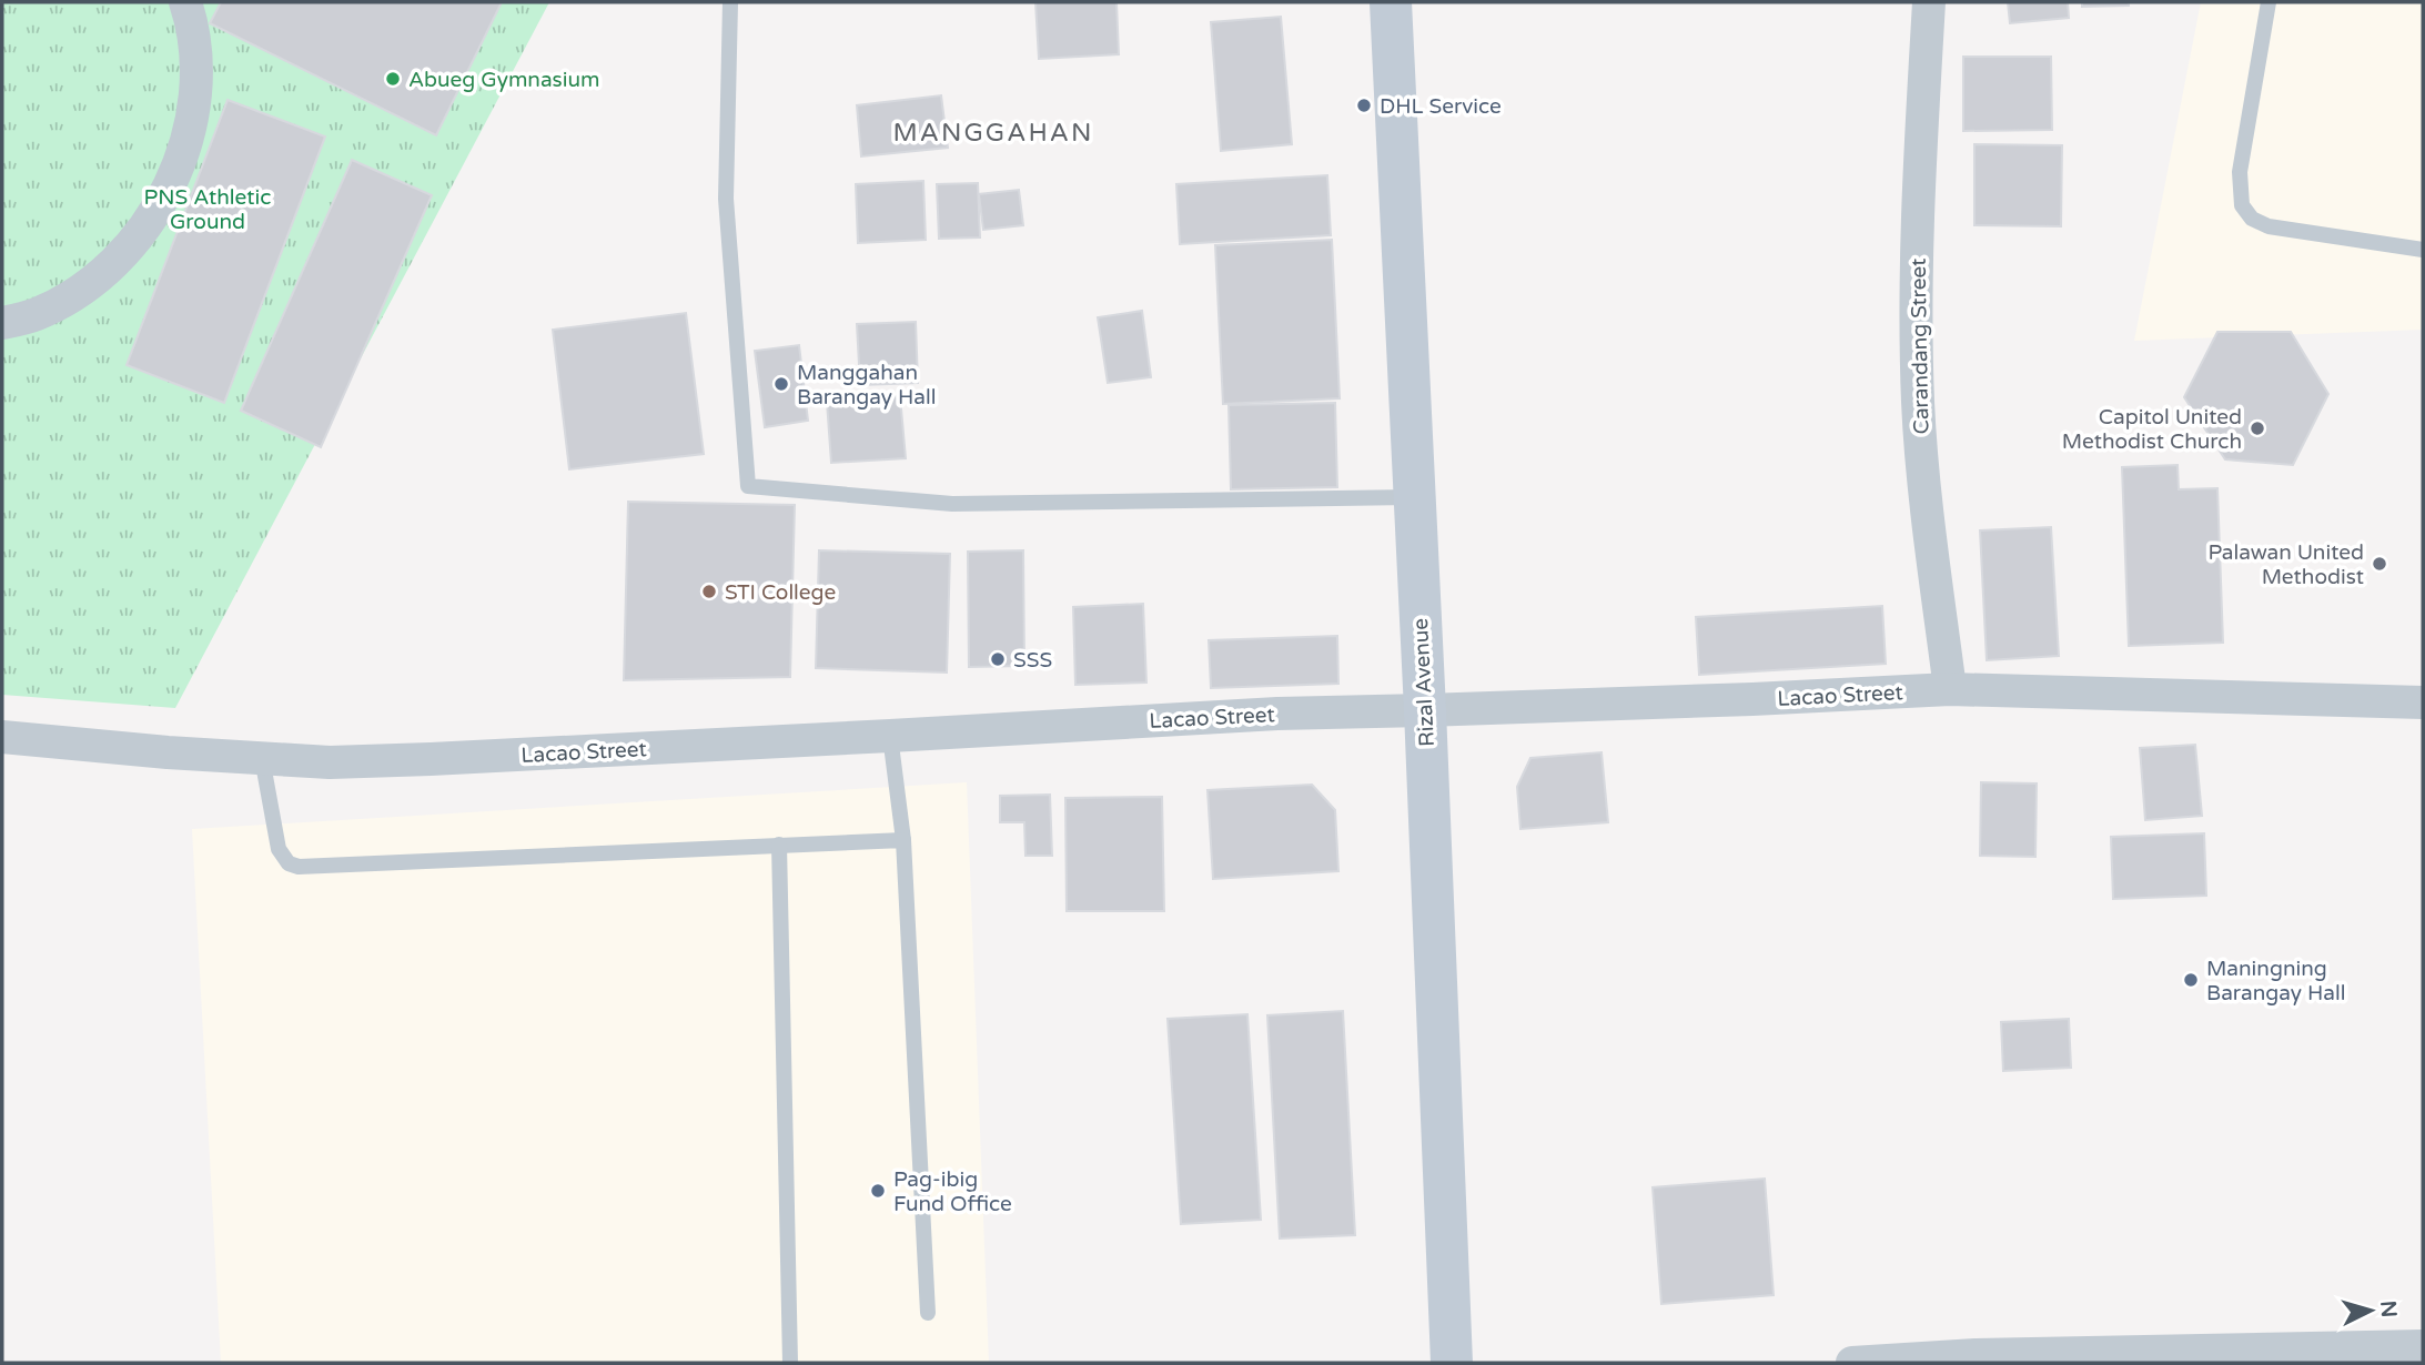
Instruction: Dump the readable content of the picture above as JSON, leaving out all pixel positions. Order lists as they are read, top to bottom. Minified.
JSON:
{"streets":{"main road":["Rizal Avenue"],"street":["Carandang Street","Lacao Street"]},"crossings":[["Carandang Street","Lacao Street"],["Rizal Avenue","Lacao Street"]],"districts":["MANGGAHAN"],"parks":["PNS Athletic Ground"],"places":["Abueg Gymnasium","DHL Service","Manggahan Barangay Hall","Capitol United Methodist Church","Palawan United Methodist","STI College","SSS","Maningning Barangay Hall","Pag-ibig Fund Office"],"north":"right"}
